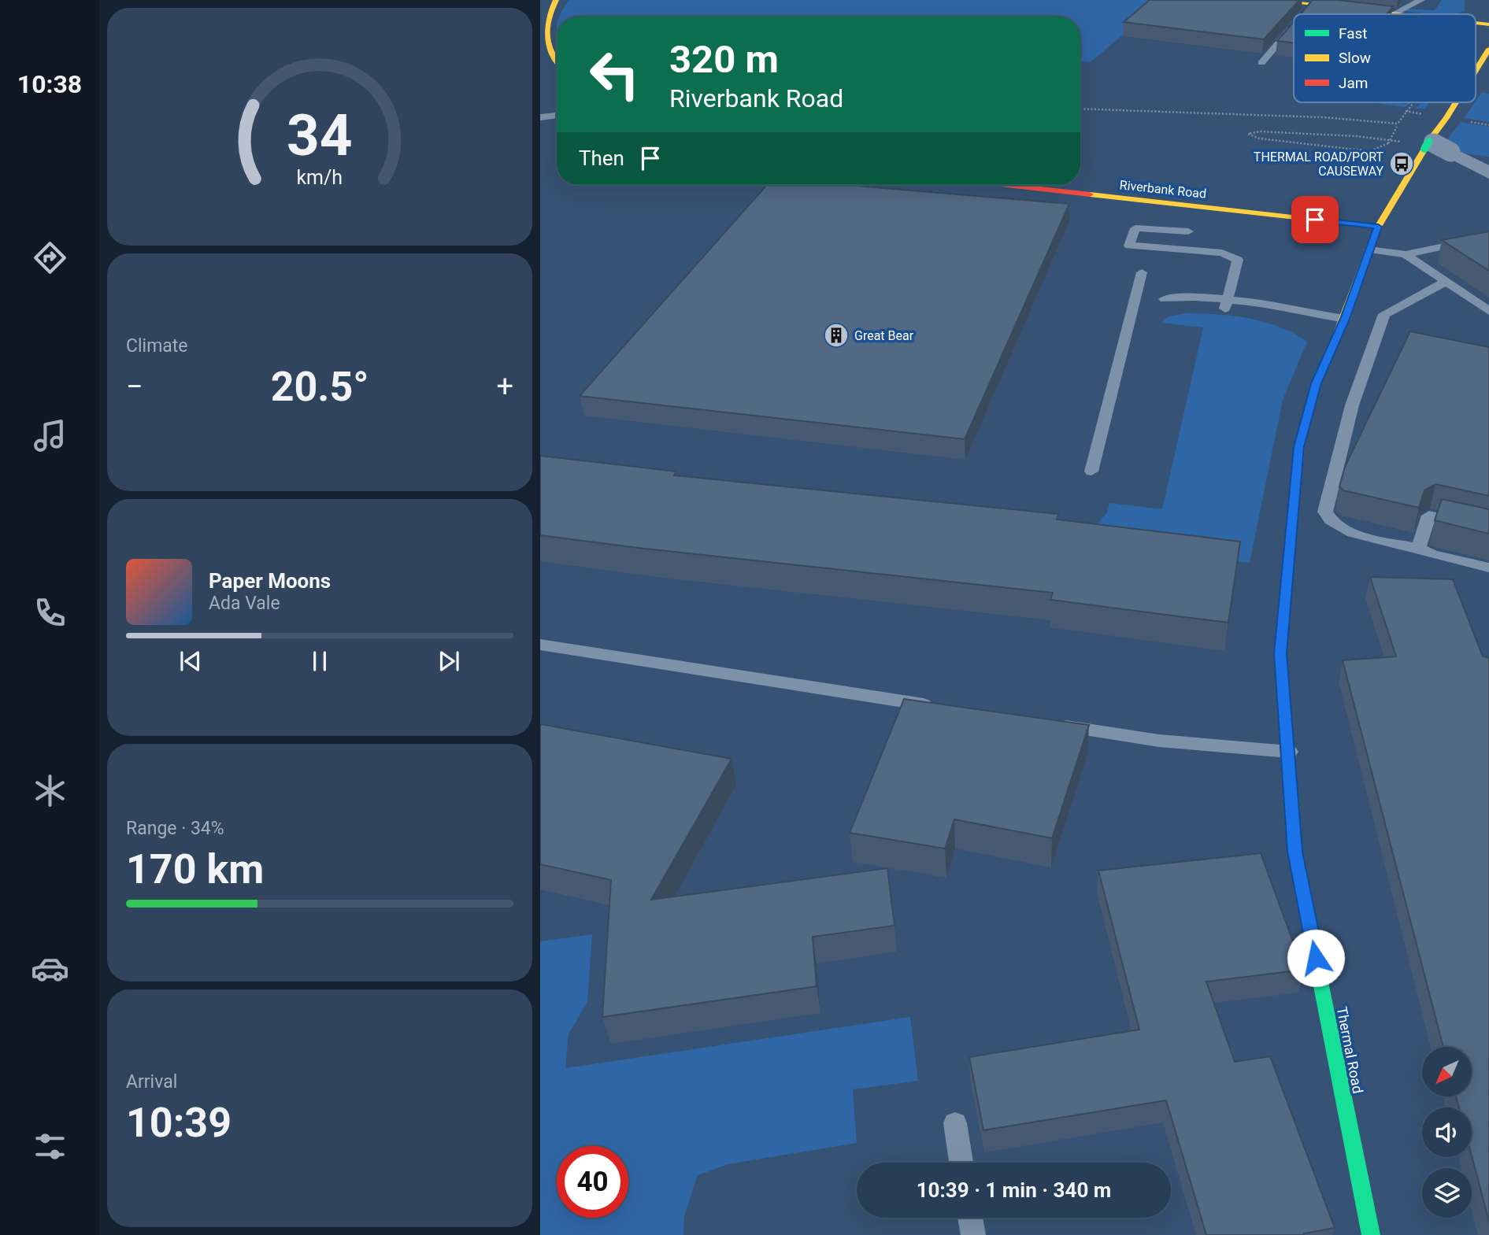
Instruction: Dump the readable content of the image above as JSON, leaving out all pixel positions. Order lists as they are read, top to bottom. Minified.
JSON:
{"streets":{"street":["Riverbank Road","Thermal Road"]},"crossings":[["Riverbank Road","Thermal Road"]],"places":{"bus stop":["THERMAL ROAD/PORT CAUSEWAY"],"building":["Great Bear"]},"legend":["Fast","Slow","Jam"],"north":"bottom left","page":{"tabs":"10:38","turn":["320 m","Riverbank Road"],"then":"Then","tile":["Climate",["Range · 34%","170 km"],["Arrival","10:39"]],"heat":["−","20.5°","+"],"song":["Paper Moons","Ada Vale"],"limit":"40","trip":"10:39 · 1 min · 340 m","gauge":["34","km/h"]}}
